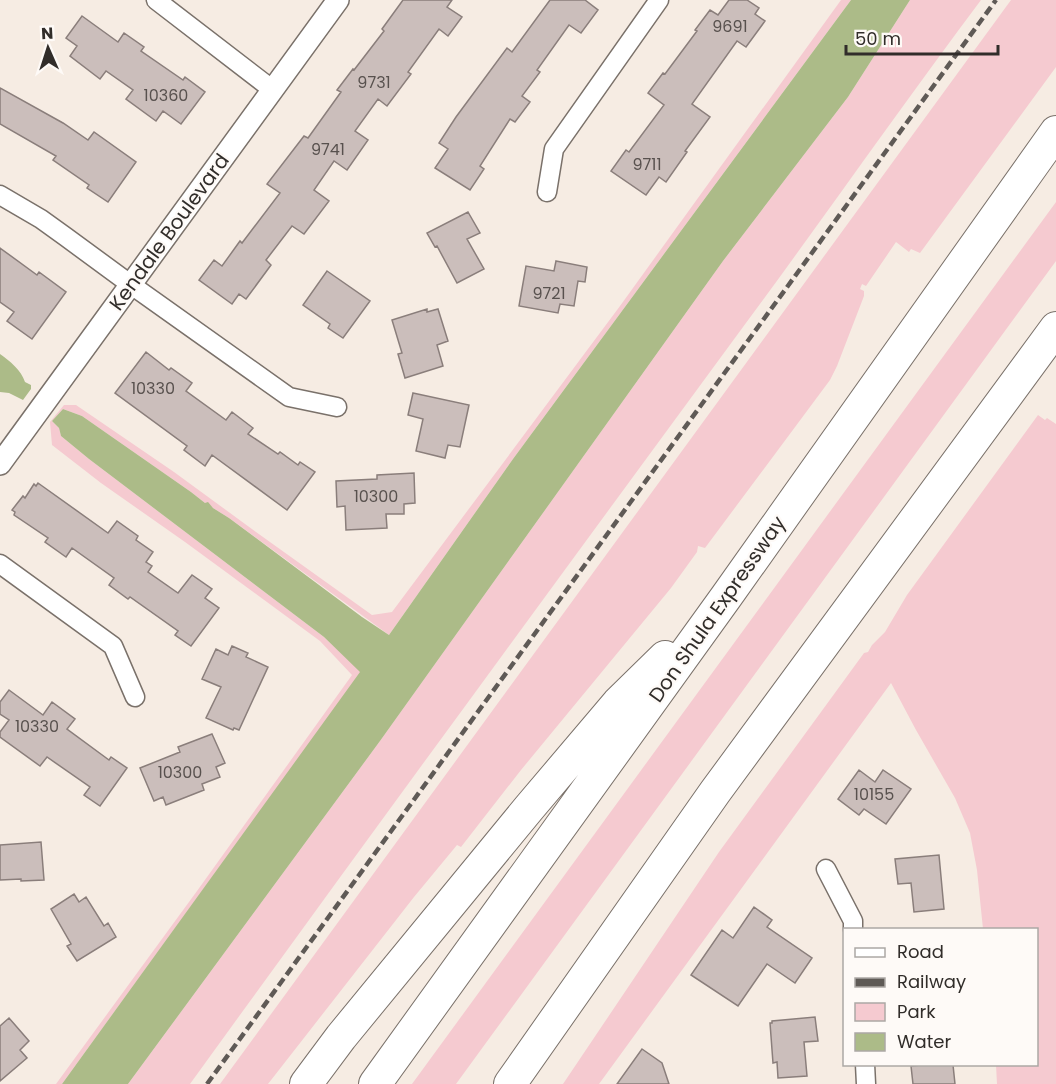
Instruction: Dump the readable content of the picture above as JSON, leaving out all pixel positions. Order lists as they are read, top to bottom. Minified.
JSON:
{"streets":{"highway":["Don Shula Expressway"],"street":["Kendale Boulevard"]},"house_numbers":["9691","9731","10360","9741","9711","9721","10330","10300","10330","10300","10155"],"legend":["Road","Railway","Park","Water"],"scale_bar":"50 m","north":"top"}
